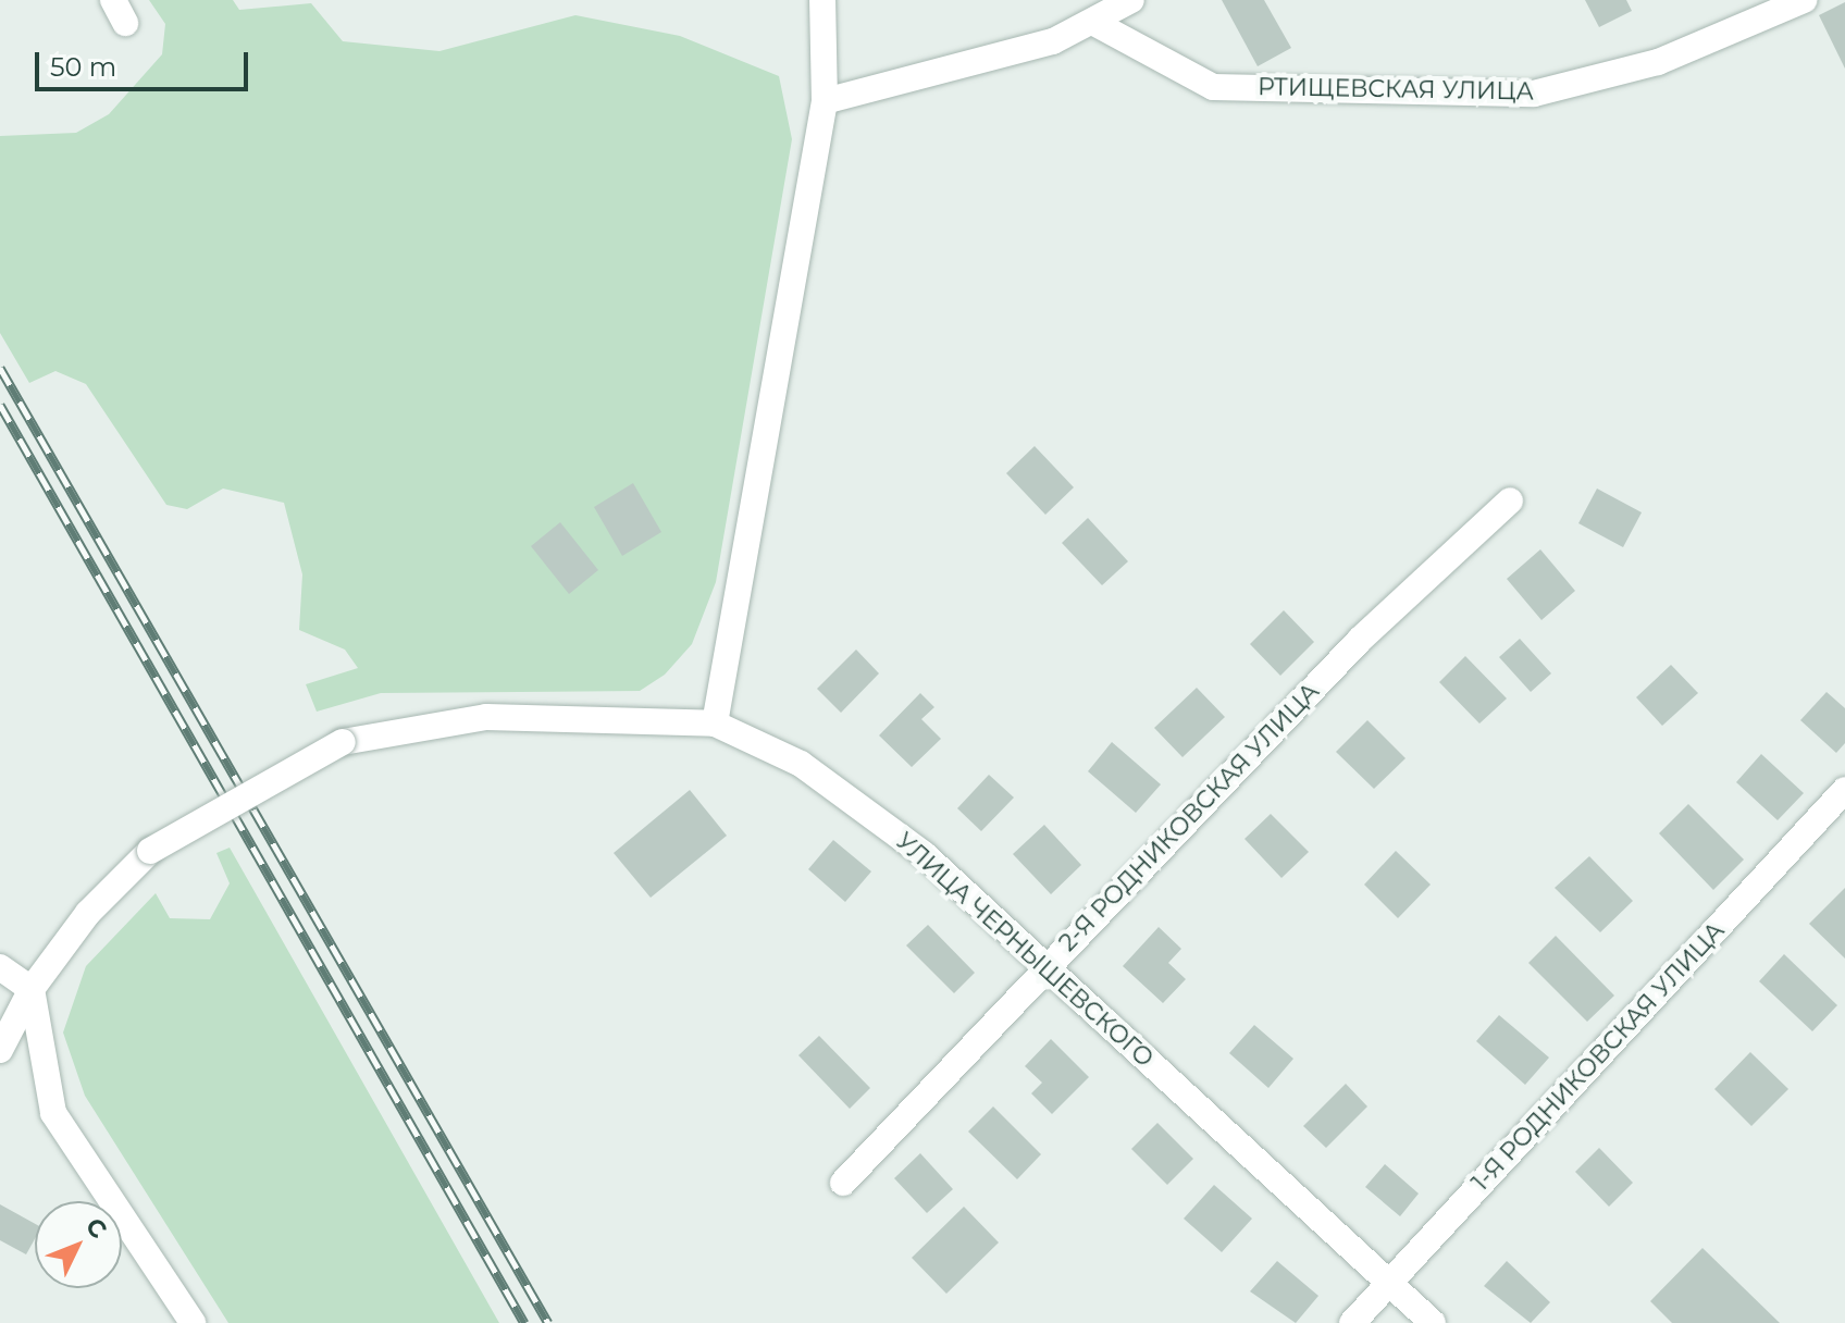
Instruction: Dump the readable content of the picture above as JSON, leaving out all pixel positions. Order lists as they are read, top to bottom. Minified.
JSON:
{"streets":{"street":["РТИЩЕВСКАЯ УЛИЦА","2-Я РОДНИКОВСКАЯ УЛИЦА","УЛИЦА ЧЕРНЫШЕВСКОГО","1-Я РОДНИКОВСКАЯ УЛИЦА"]},"crossings":[["2-Я РОДНИКОВСКАЯ УЛИЦА","УЛИЦА ЧЕРНЫШЕВСКОГО"],["УЛИЦА ЧЕРНЫШЕВСКОГО","1-Я РОДНИКОВСКАЯ УЛИЦА"]],"scale_bar":"50 m","north":"top right"}
